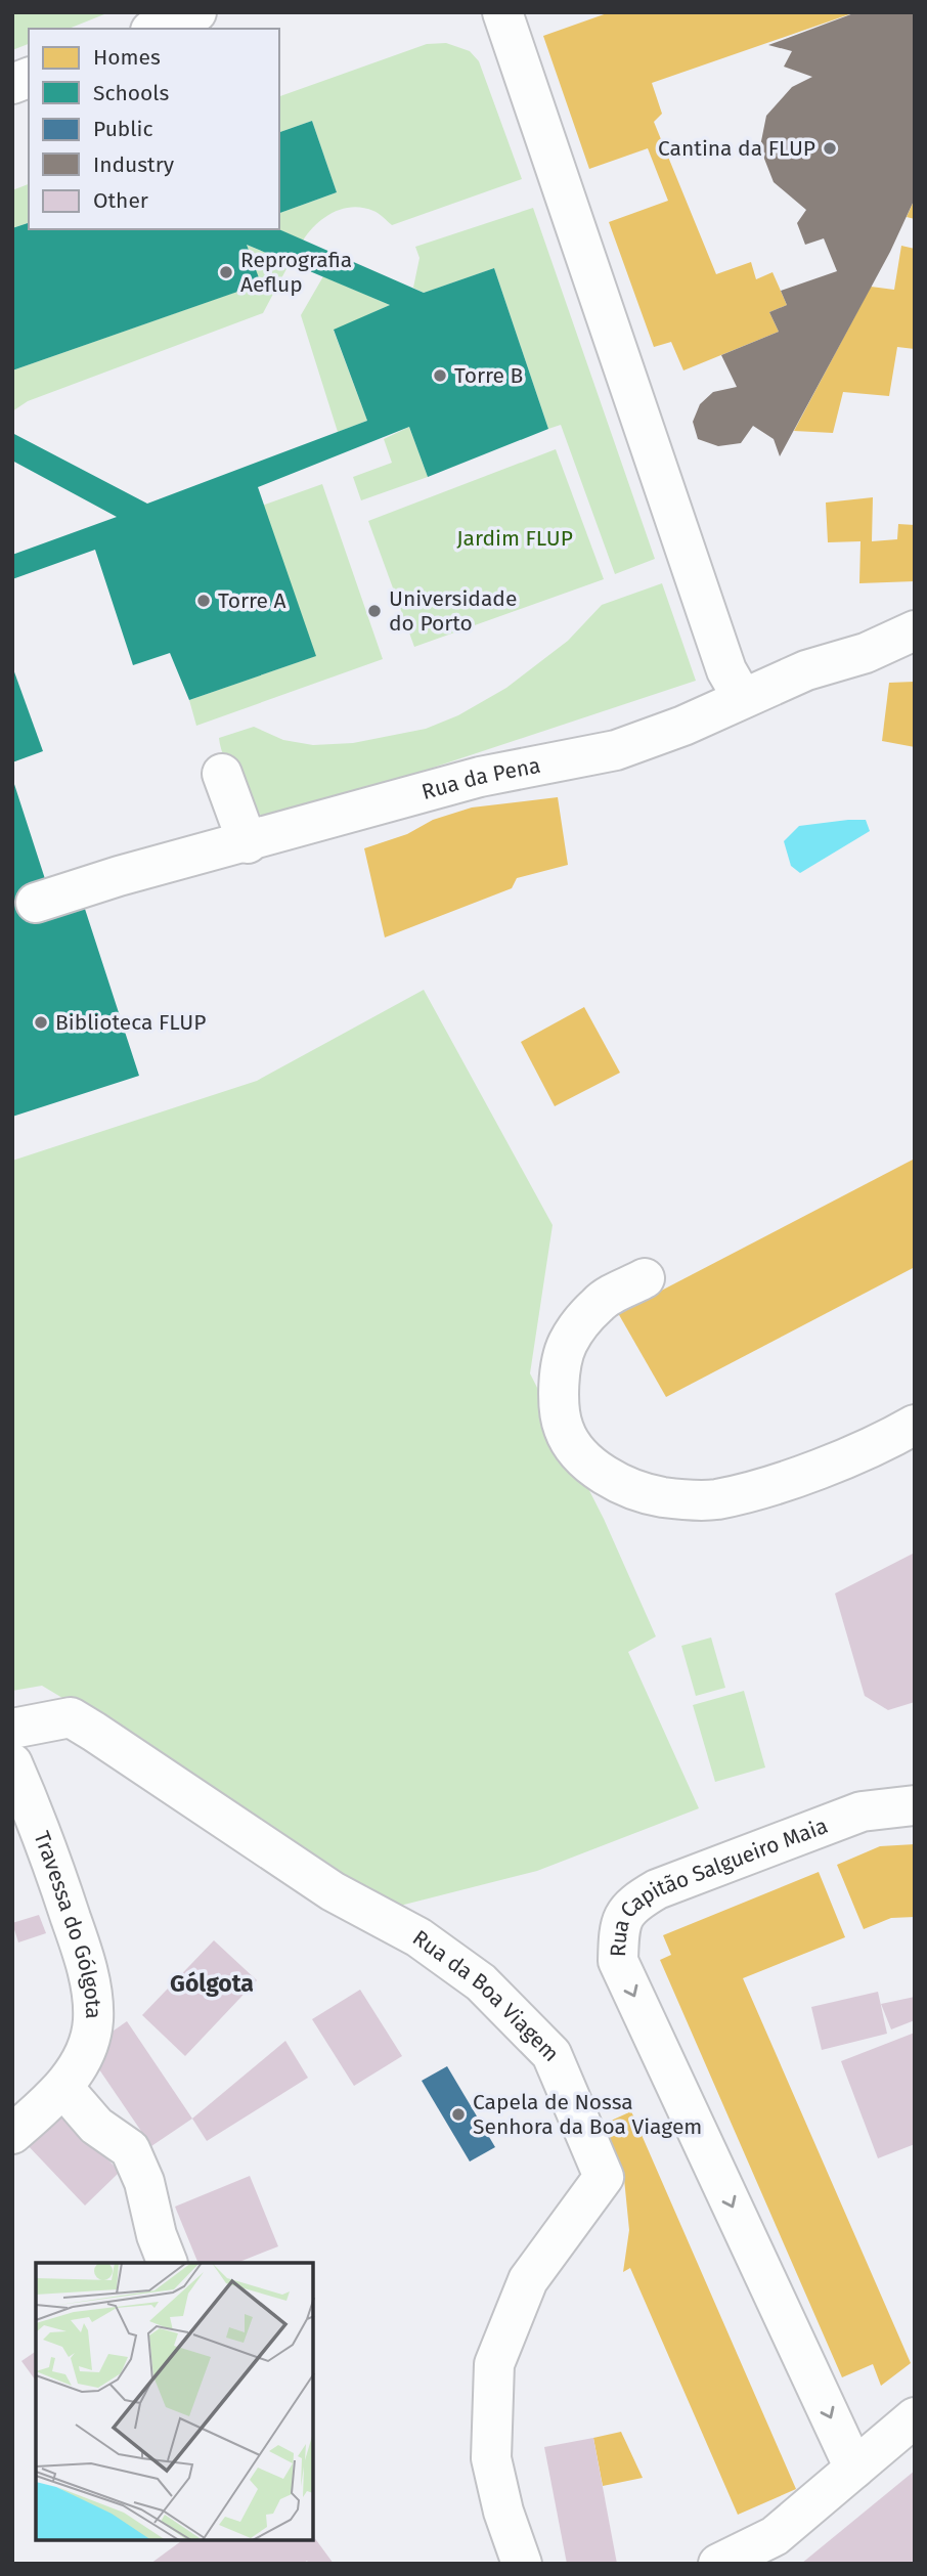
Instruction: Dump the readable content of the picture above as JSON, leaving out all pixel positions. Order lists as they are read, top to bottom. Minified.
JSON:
{"streets":{"street":["Rua da Pena","Rua Capitão Salgueiro Maia","Travessa do Gólgota","Rua da Boa Viagem"]},"districts":["Gólgota"],"parks":["Jardim FLUP"],"places":["Cantina da FLUP","Reprografia Aeflup","Torre B","Torre A","Universidade do Porto","Biblioteca FLUP","Capela de Nossa Senhora da Boa Viagem"],"legend":["Homes","Schools","Public","Industry","Other"]}
